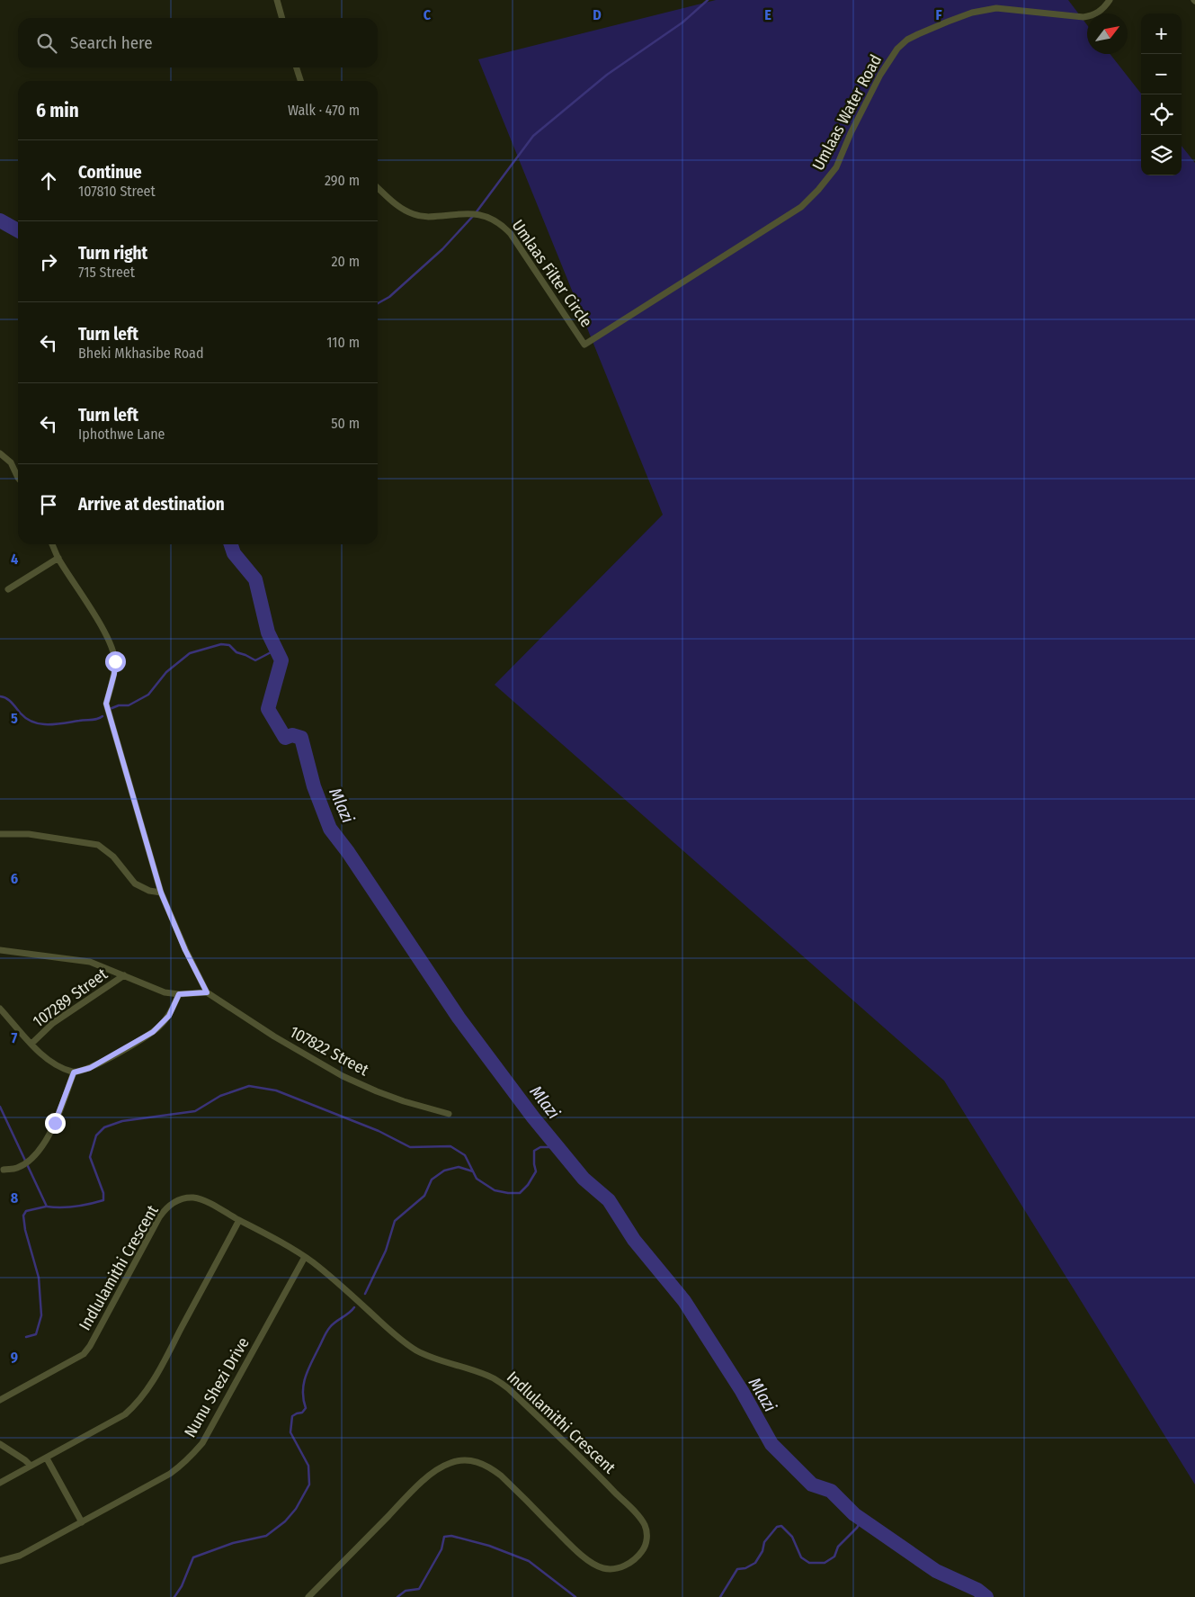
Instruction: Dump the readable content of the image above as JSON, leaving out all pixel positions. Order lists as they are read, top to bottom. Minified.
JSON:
{"streets":{"street":["Umlaas Water Road","Umlaas Filter Circle","107289 Street","107822 Street","Indlulamithi Crescent","Nunu Shezi Drive"]},"crossings":[["Umlaas Water Road","Umlaas Filter Circle"],["Indlulamithi Crescent","Nunu Shezi Drive"]],"water":["Mlazi"],"north":"top right","page":{"map_buttons":["+","−"],"search":"Search here","heading":["6 min","Walk · 470 m"],"list":[["Continue","107810 Street","290 m"],["Turn right","715 Street","20 m"],["Turn left","Bheki Mkhasibe Road","110 m"],["Turn left","Iphothwe Lane","50 m"],"Arrive at destination"]},"grid":{"columns":["C","D","E","F"],"rows":["4","5","6","7","8","9"]}}
